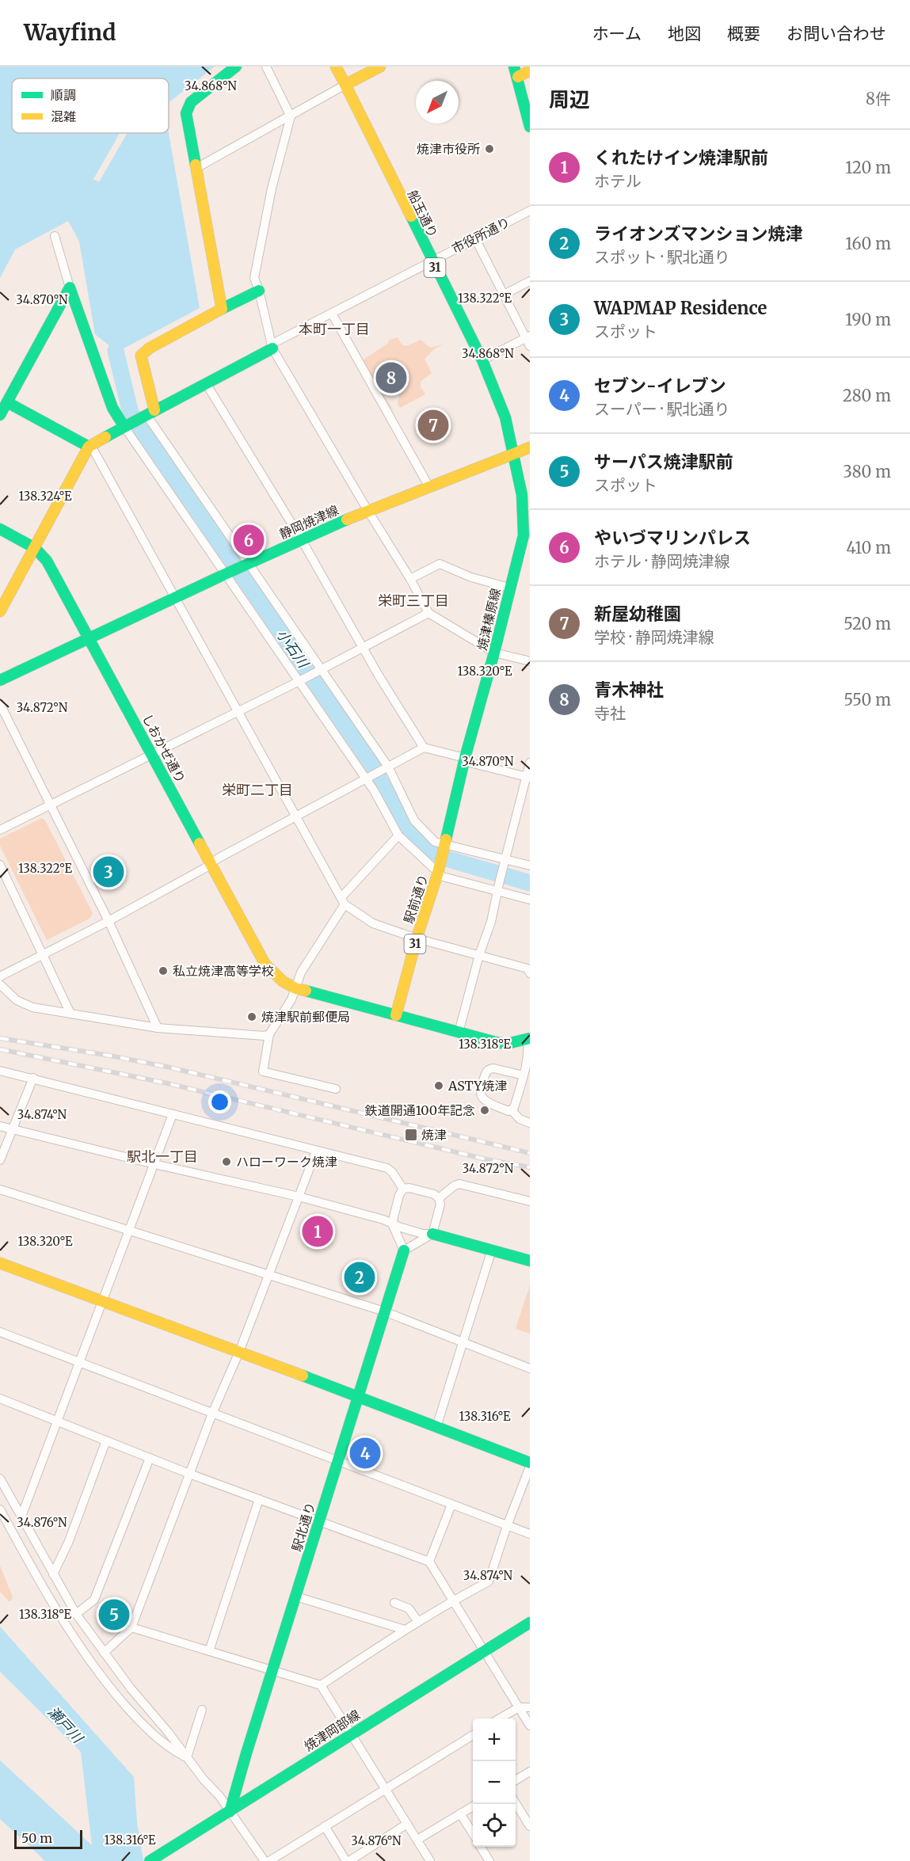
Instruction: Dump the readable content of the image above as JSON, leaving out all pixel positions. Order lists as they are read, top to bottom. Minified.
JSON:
{"streets":{"street":["船玉通り","市役所通り","31","静岡焼津線","焼津榛原線","しおかぜ通り","駅前通り","駅北通り","焼津岡部線"]},"crossings":[["船玉通り","市役所通り"],["船玉通り","静岡焼津線"],["船玉通り","焼津榛原線"],["静岡焼津線","焼津榛原線"],["静岡焼津線","しおかぜ通り"],["焼津榛原線","駅前通り"],["しおかぜ通り","駅前通り"],["駅北通り","焼津岡部線"]],"districts":["本町一丁目","栄町三丁目","栄町二丁目","駅北一丁目"],"water":["小石川","瀬戸川"],"places":{"other":["焼津市役所","私立焼津高等学校","焼津駅前郵便局","ASTY焼津","鉄道開通100年記念","ハローワーク焼津"],"transit":["焼津"]},"legend":["順調","混雑"],"scale_bar":"50 m","north":"bottom left","page":{"header":"Wayfind","nav":["ホーム","地図","概要","お問い合わせ"],"heading":["周辺","8件"],"list":[{"mark":"1","name":"くれたけイン焼津駅前","note":"ホテル","value":"120 m"},{"mark":"2","name":"ライオンズマンション焼津","note":"スポット · 駅北通り","value":"160 m"},{"mark":"3","name":"WAPMAP Residence","note":"スポット","value":"190 m"},{"mark":"4","name":"セブン-イレブン","note":"スーパー · 駅北通り","value":"280 m"},{"mark":"5","name":"サーパス焼津駅前","note":"スポット","value":"380 m"},{"mark":"6","name":"やいづマリンパレス","note":"ホテル · 静岡焼津線","value":"410 m"},{"mark":"7","name":"新屋幼稚園","note":"学校 · 静岡焼津線","value":"520 m"},{"mark":"8","name":"青木神社","note":"寺社","value":"550 m"}],"pins":["8","7","6","3","1","2","4","5"],"map_buttons":["+","−"],"scale":"50 m"},"coordinates":["34.868°N","138.322°E","34.870°N","138.324°E","138.320°E","34.872°N","138.318°E","34.874°N","138.316°E","34.876°N"]}
